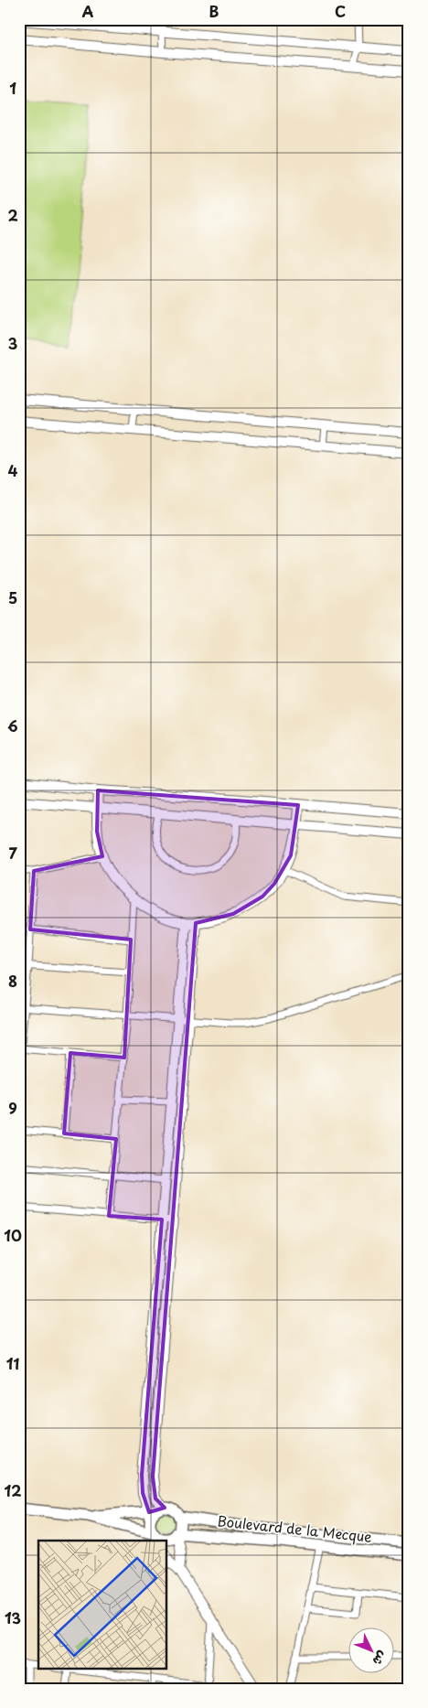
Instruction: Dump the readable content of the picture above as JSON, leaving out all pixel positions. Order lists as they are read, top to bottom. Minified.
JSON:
{"streets":{"main road":["Boulevard de la Mecque"]},"north":"bottom right","grid":{"columns":["A","B","C"],"rows":["1","2","3","4","5","6","7","8","9","10","11","12","13"]}}
